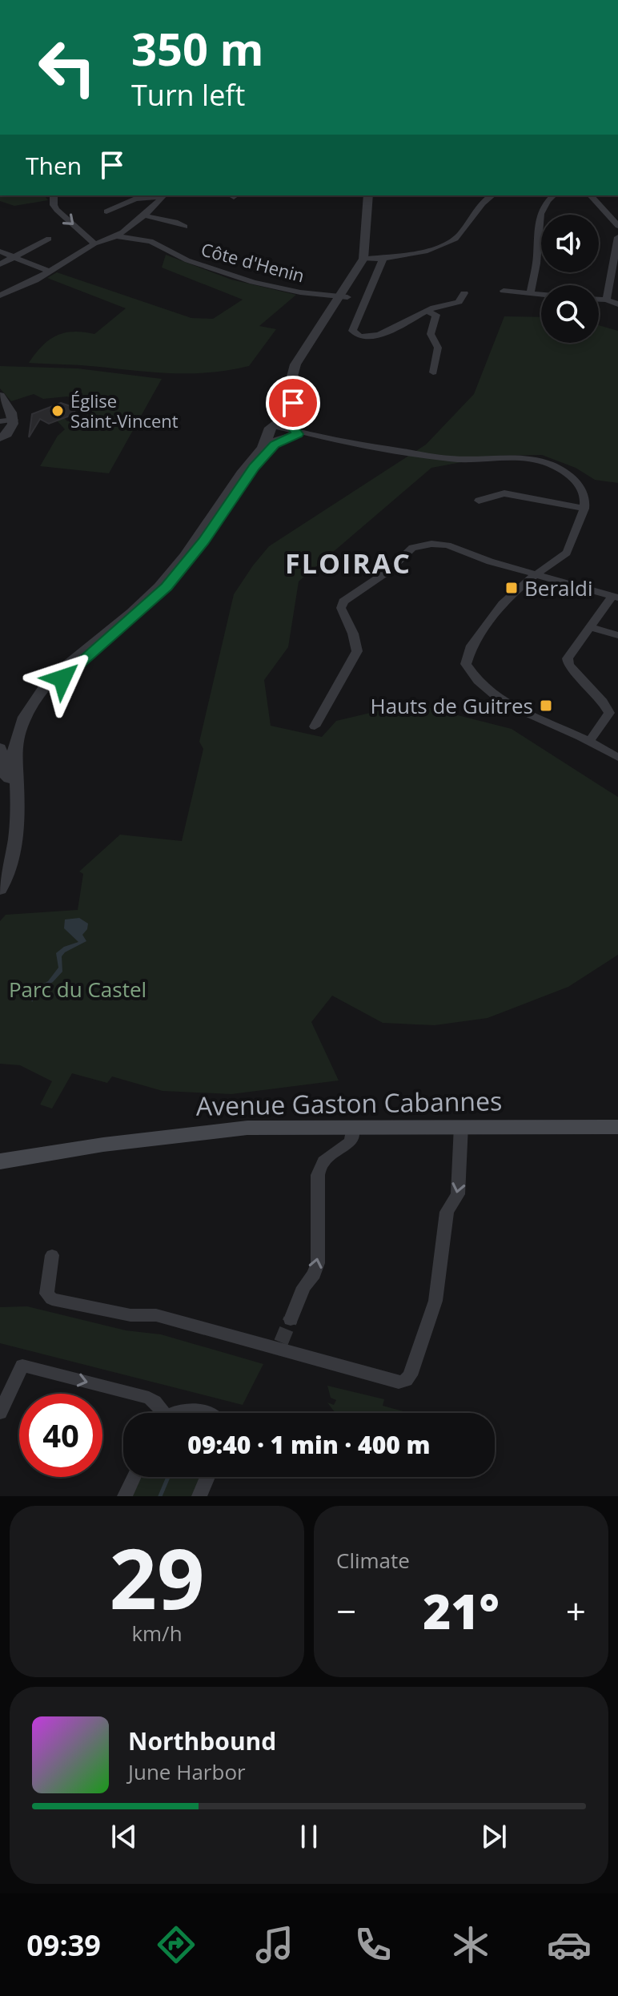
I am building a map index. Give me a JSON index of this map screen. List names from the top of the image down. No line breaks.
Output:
{"streets":{"main road":["Avenue Gaston Cabannes"],"street":["Côte d'Henin"]},"districts":["FLOIRAC"],"parks":["Parc du Castel"],"places":{"other":["Église Saint-Vincent"],"transit":["Beraldi","Hauts de Guitres"]},"page":{"turn":["350 m","Turn left"],"then":"Then","limit":"40","trip":"09:40 · 1 min · 400 m","tile":[["29","km/h"],"Climate"],"heat":["−","21°","+"],"song":["Northbound","June Harbor"],"tabs":"09:39"}}
